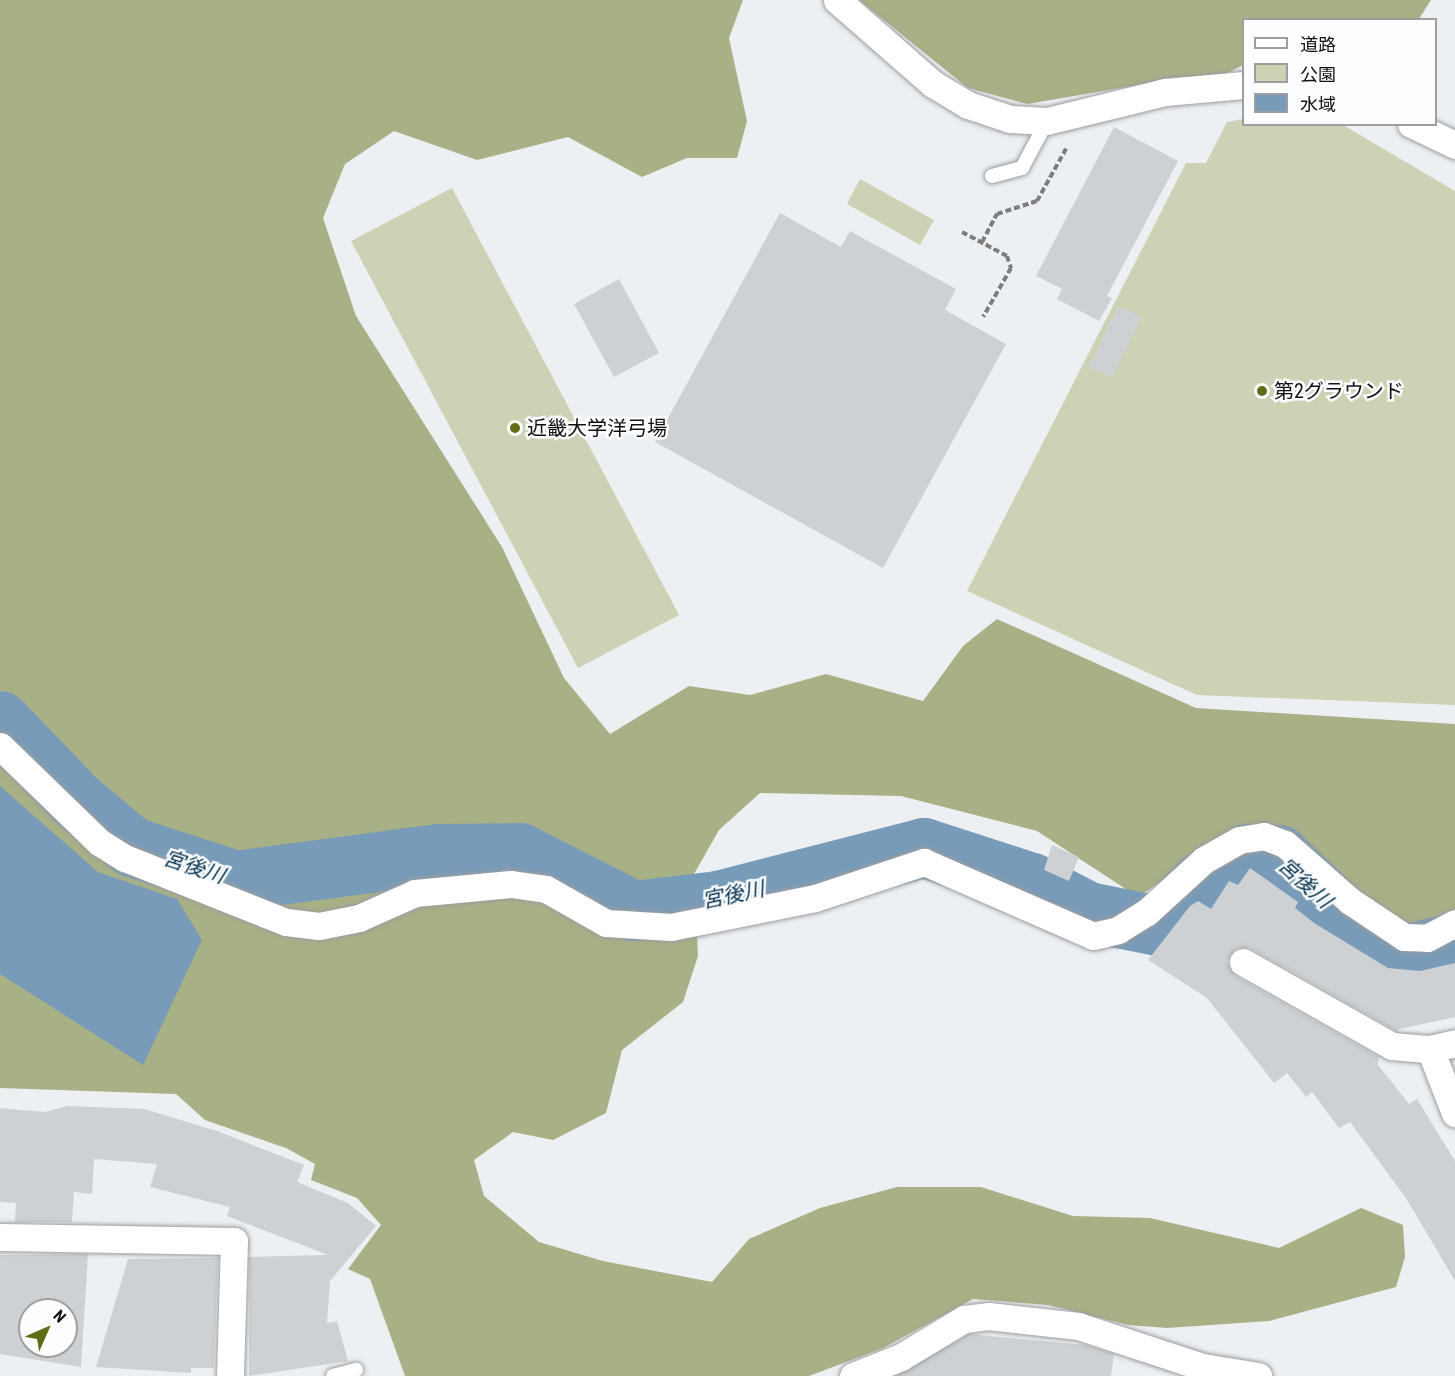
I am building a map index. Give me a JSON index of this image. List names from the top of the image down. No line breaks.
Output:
{"water":["宮後川"],"places":["第2グラウンド","近畿大学洋弓場"],"legend":["道路","公園","水域"],"north":"top right"}
